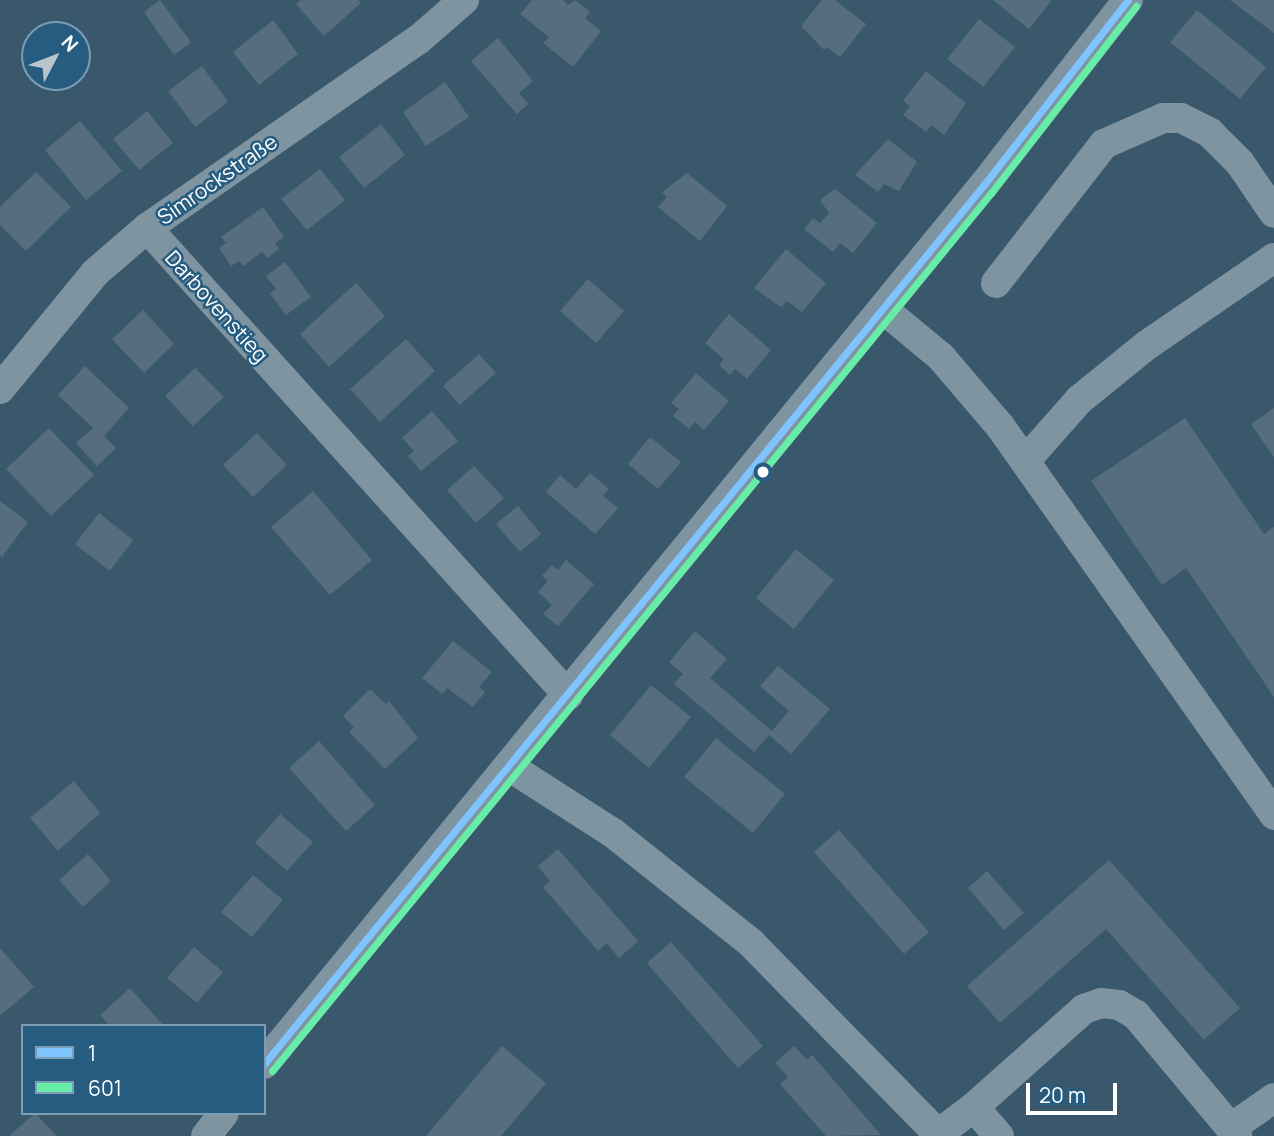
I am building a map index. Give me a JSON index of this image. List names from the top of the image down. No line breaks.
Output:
{"streets":{"street":["Simrockstraße","Darbovenstieg"]},"crossings":[["Simrockstraße","Darbovenstieg"]],"lines":["transit line 1","transit line 601"],"legend":["1","601"],"scale_bar":"20 m","north":"top right"}
